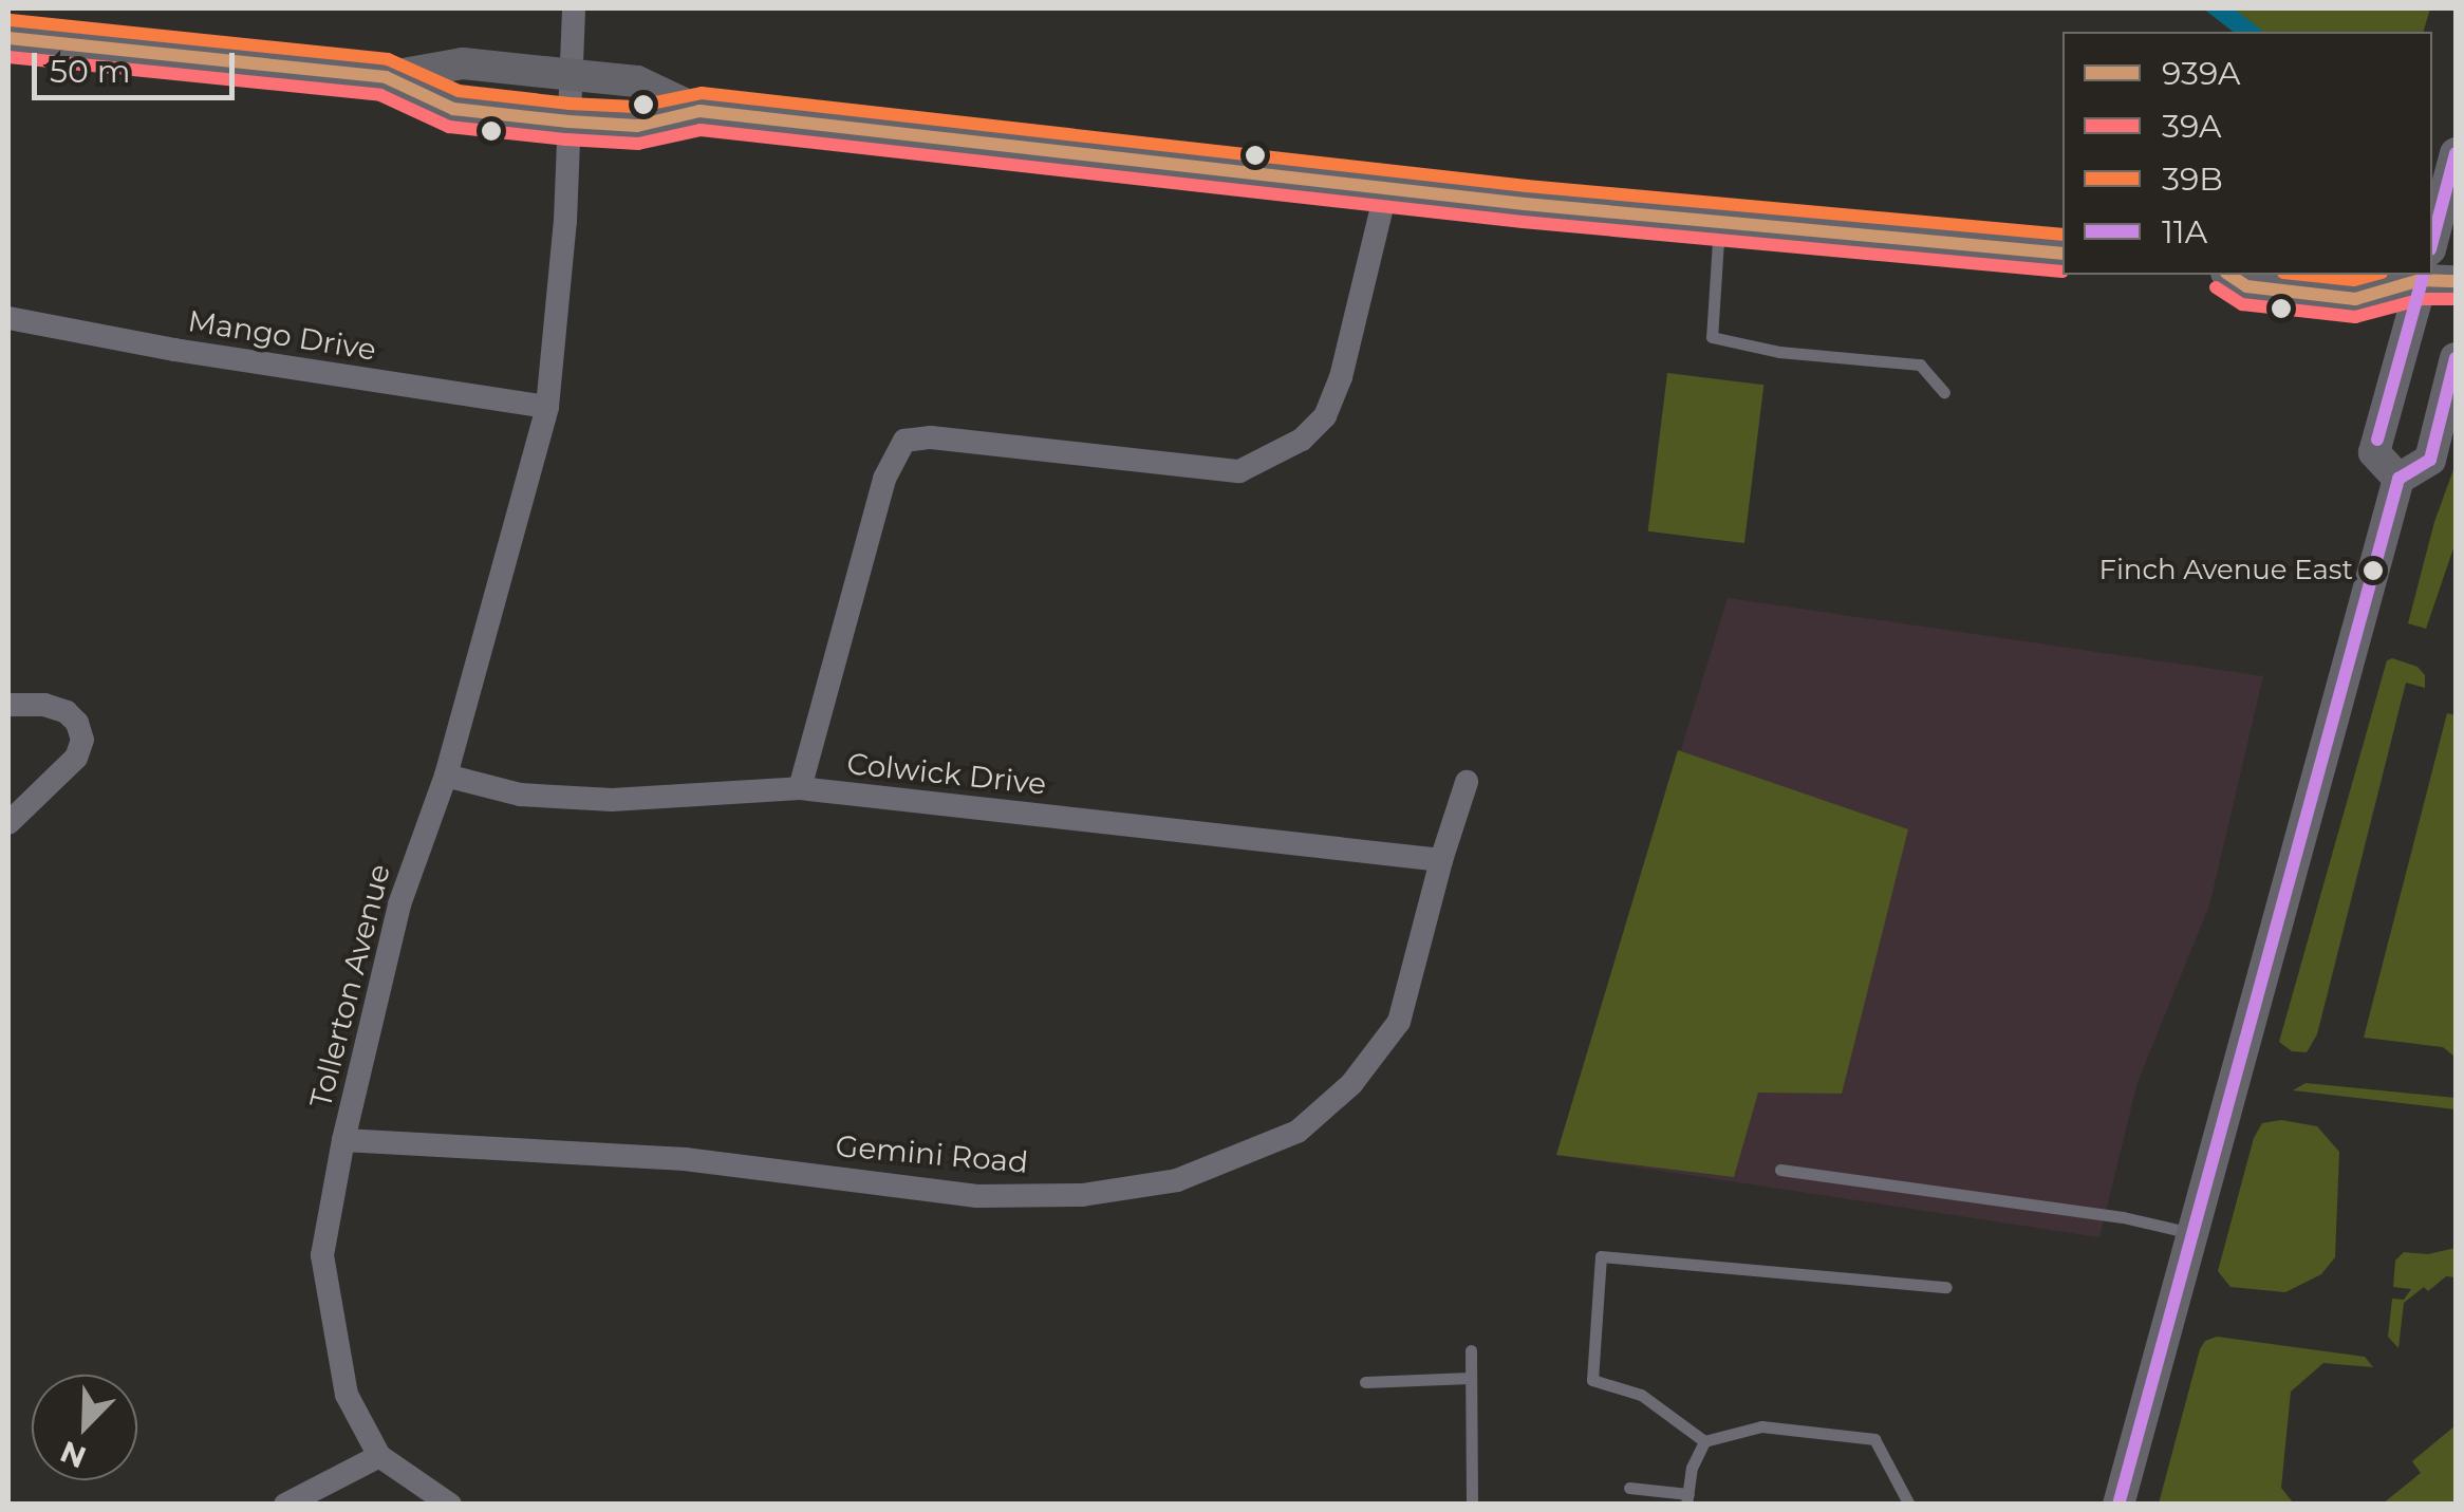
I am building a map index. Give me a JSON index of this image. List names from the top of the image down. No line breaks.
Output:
{"streets":{"street":["Mango Drive","Colwick Drive","Tollerton Avenue","Gemini Road"]},"crossings":[["Mango Drive","Tollerton Avenue"],["Colwick Drive","Tollerton Avenue"],["Colwick Drive","Gemini Road"],["Tollerton Avenue","Gemini Road"]],"places":["Finch Avenue East"],"lines":["transit line 39B","transit line 939A","transit line 39A","transit line 11A"],"legend":["939A","39A","39B","11A"],"scale_bar":"50 m","north":"bottom left"}
